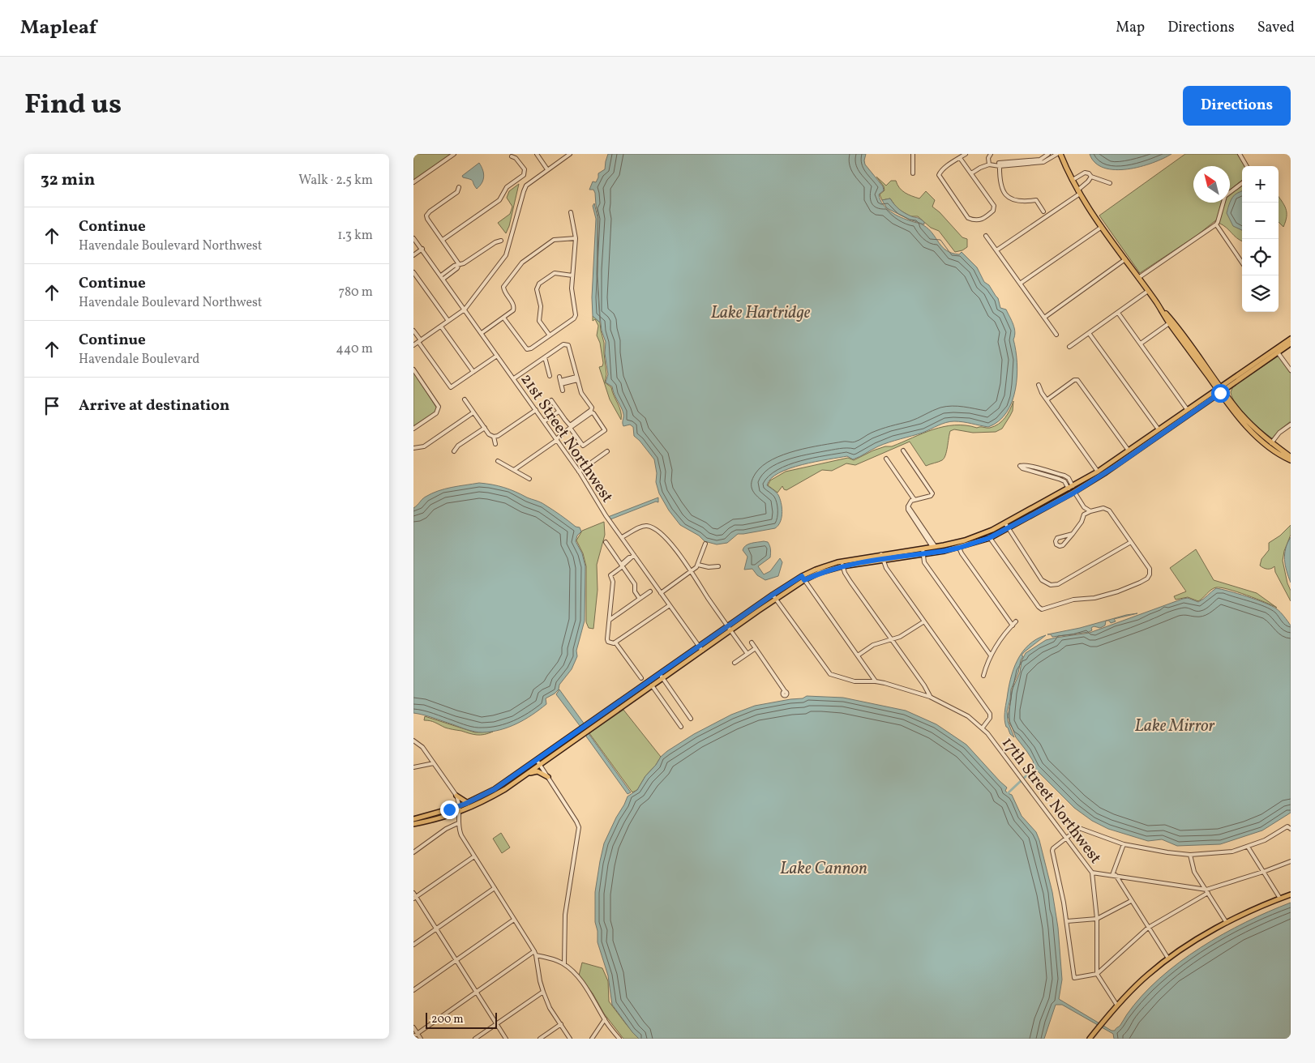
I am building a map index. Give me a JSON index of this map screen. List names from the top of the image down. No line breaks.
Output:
{"streets":{"street":["21st Street Northwest","17th Street Northwest"]},"water":["Lake Hartridge","Lake Mirror","Lake Cannon"],"scale_bar":"200 m","north":"top left","page":{"header":"Mapleaf","nav":["Map","Directions","Saved"],"title":"Find us","buttons":"Directions","heading":["32 min","Walk · 2.5 km"],"map_buttons":["+","−"],"list":[["Continue","Havendale Boulevard Northwest","1.3 km"],["Continue","Havendale Boulevard Northwest","780 m"],["Continue","Havendale Boulevard","440 m"],"Arrive at destination"],"scale":"200 m"}}
